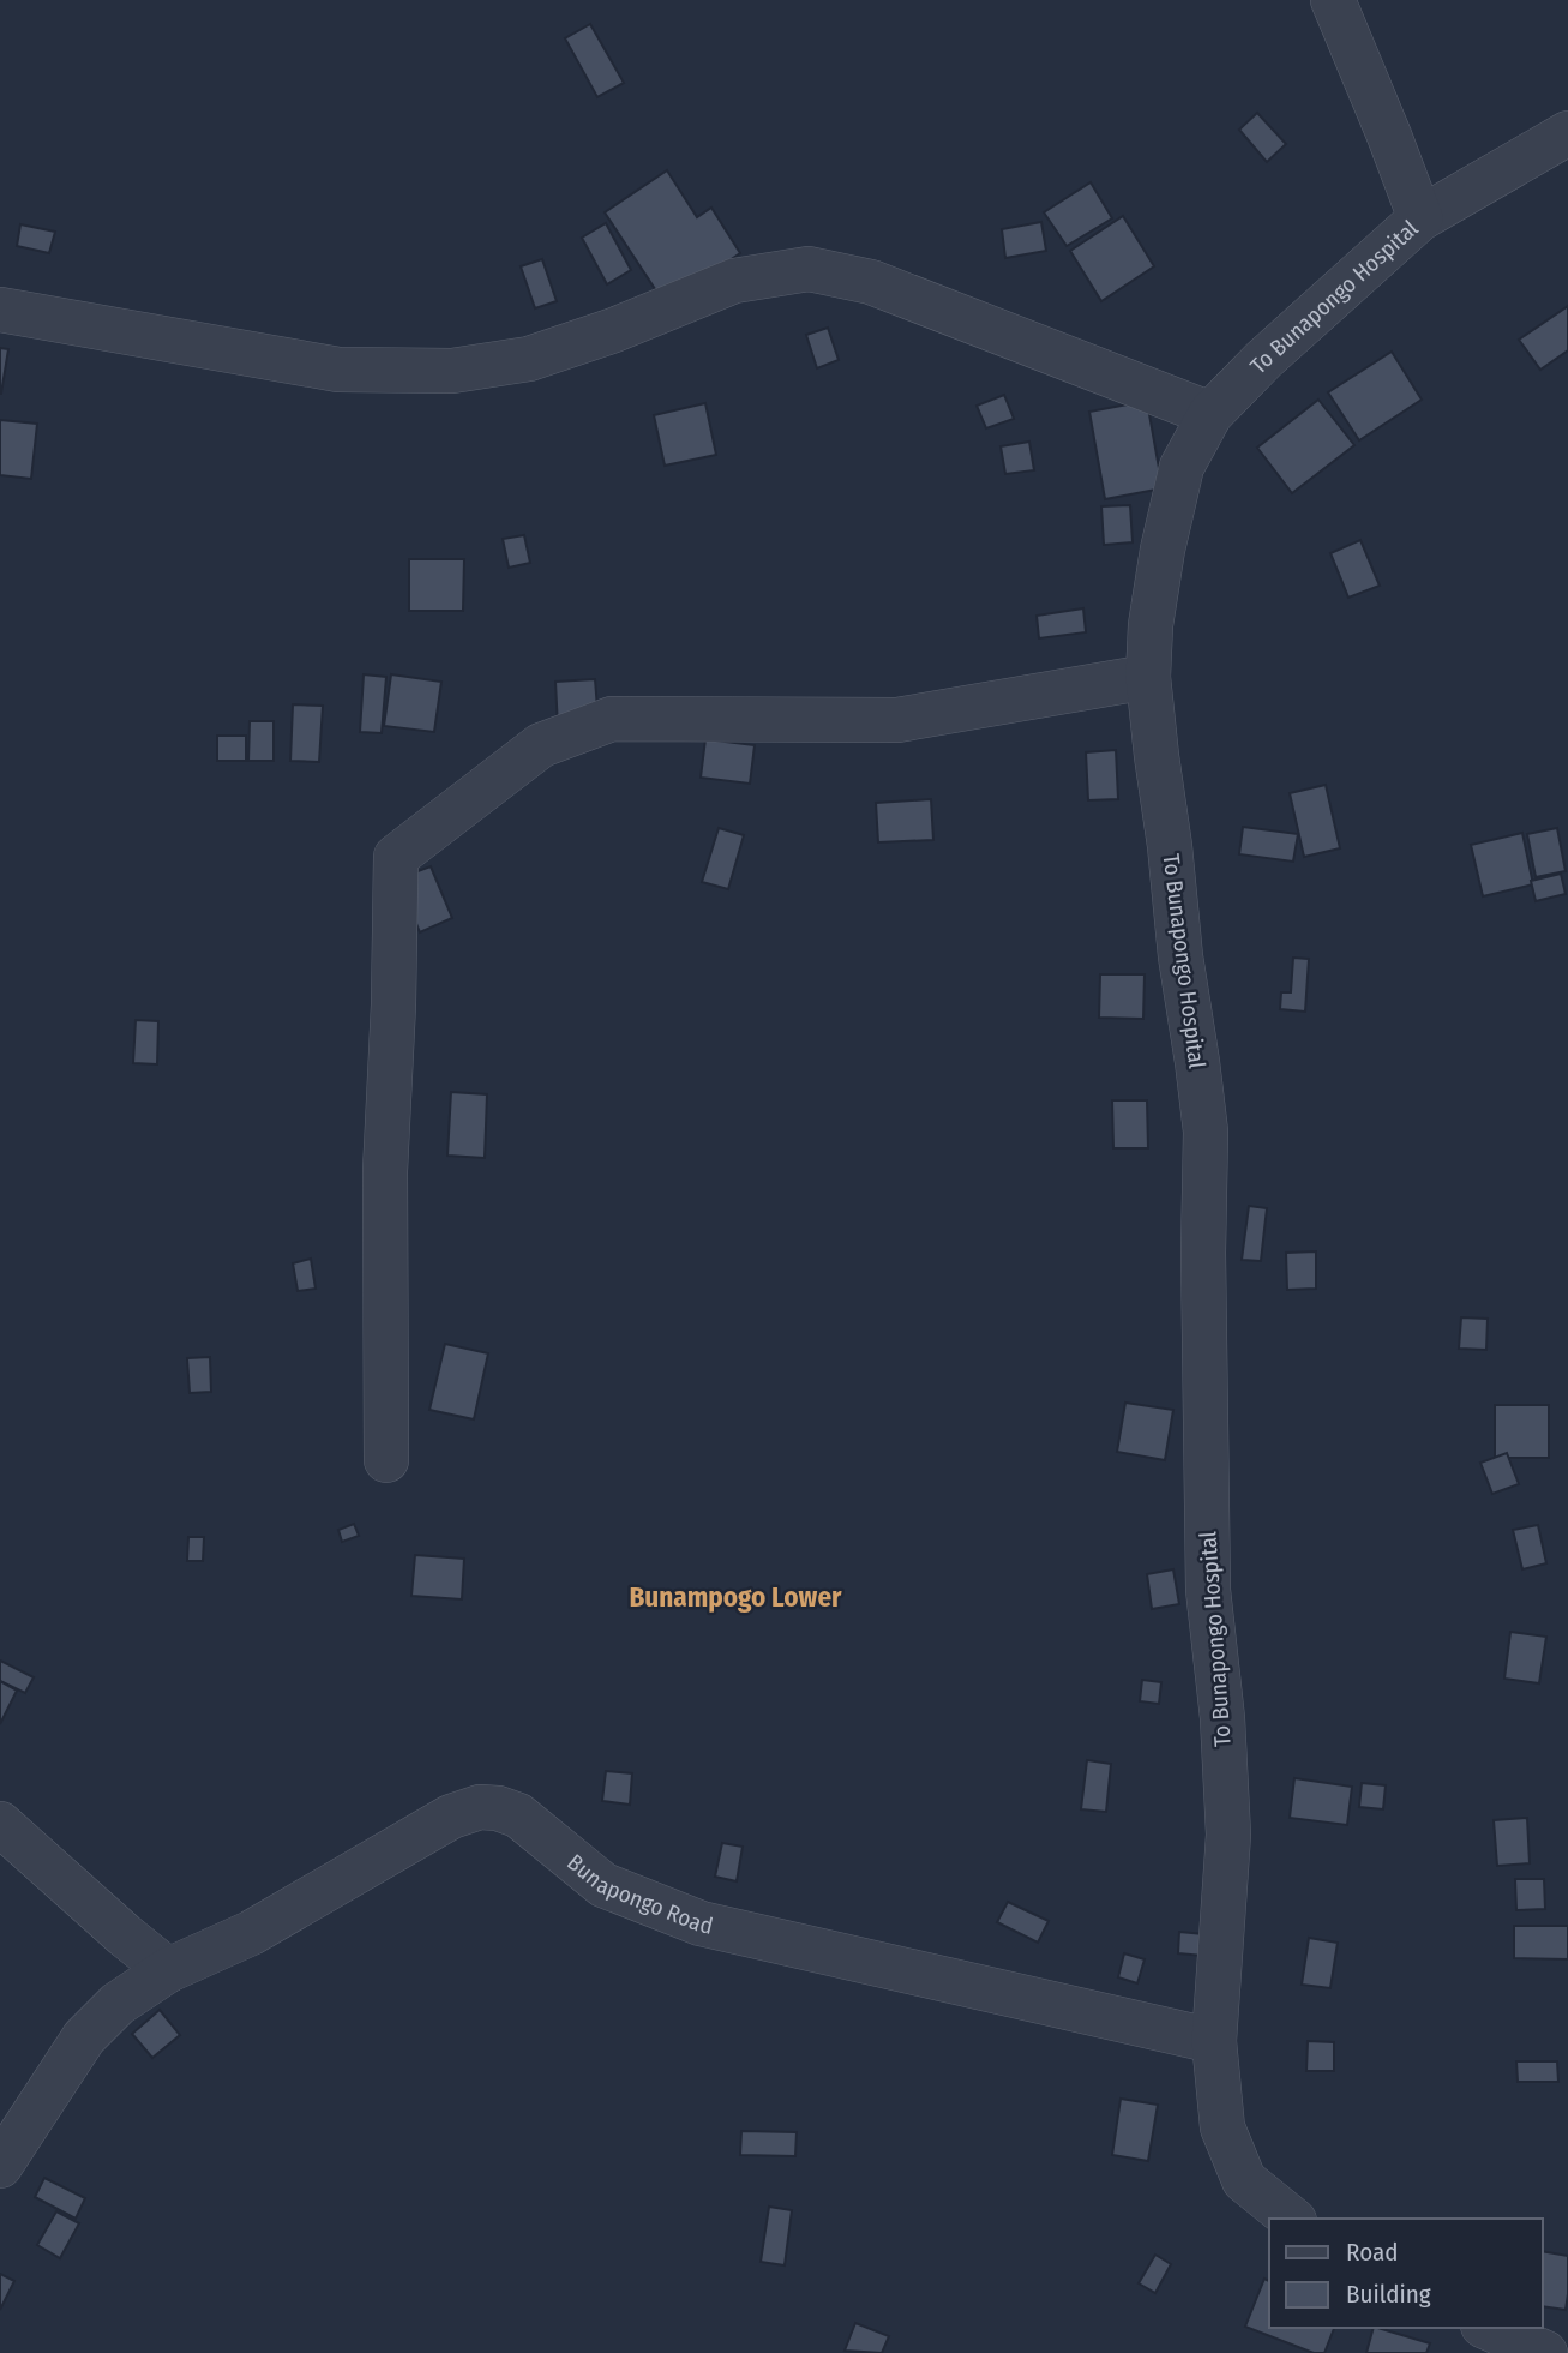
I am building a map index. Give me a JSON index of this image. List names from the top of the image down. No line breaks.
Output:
{"streets":{"street":["To Bunapongo Hospital","Bunapongo Road"]},"crossings":[["To Bunapongo Hospital","Bunapongo Road"]],"districts":["Bunampogo Lower"],"legend":["Road","Building"]}
